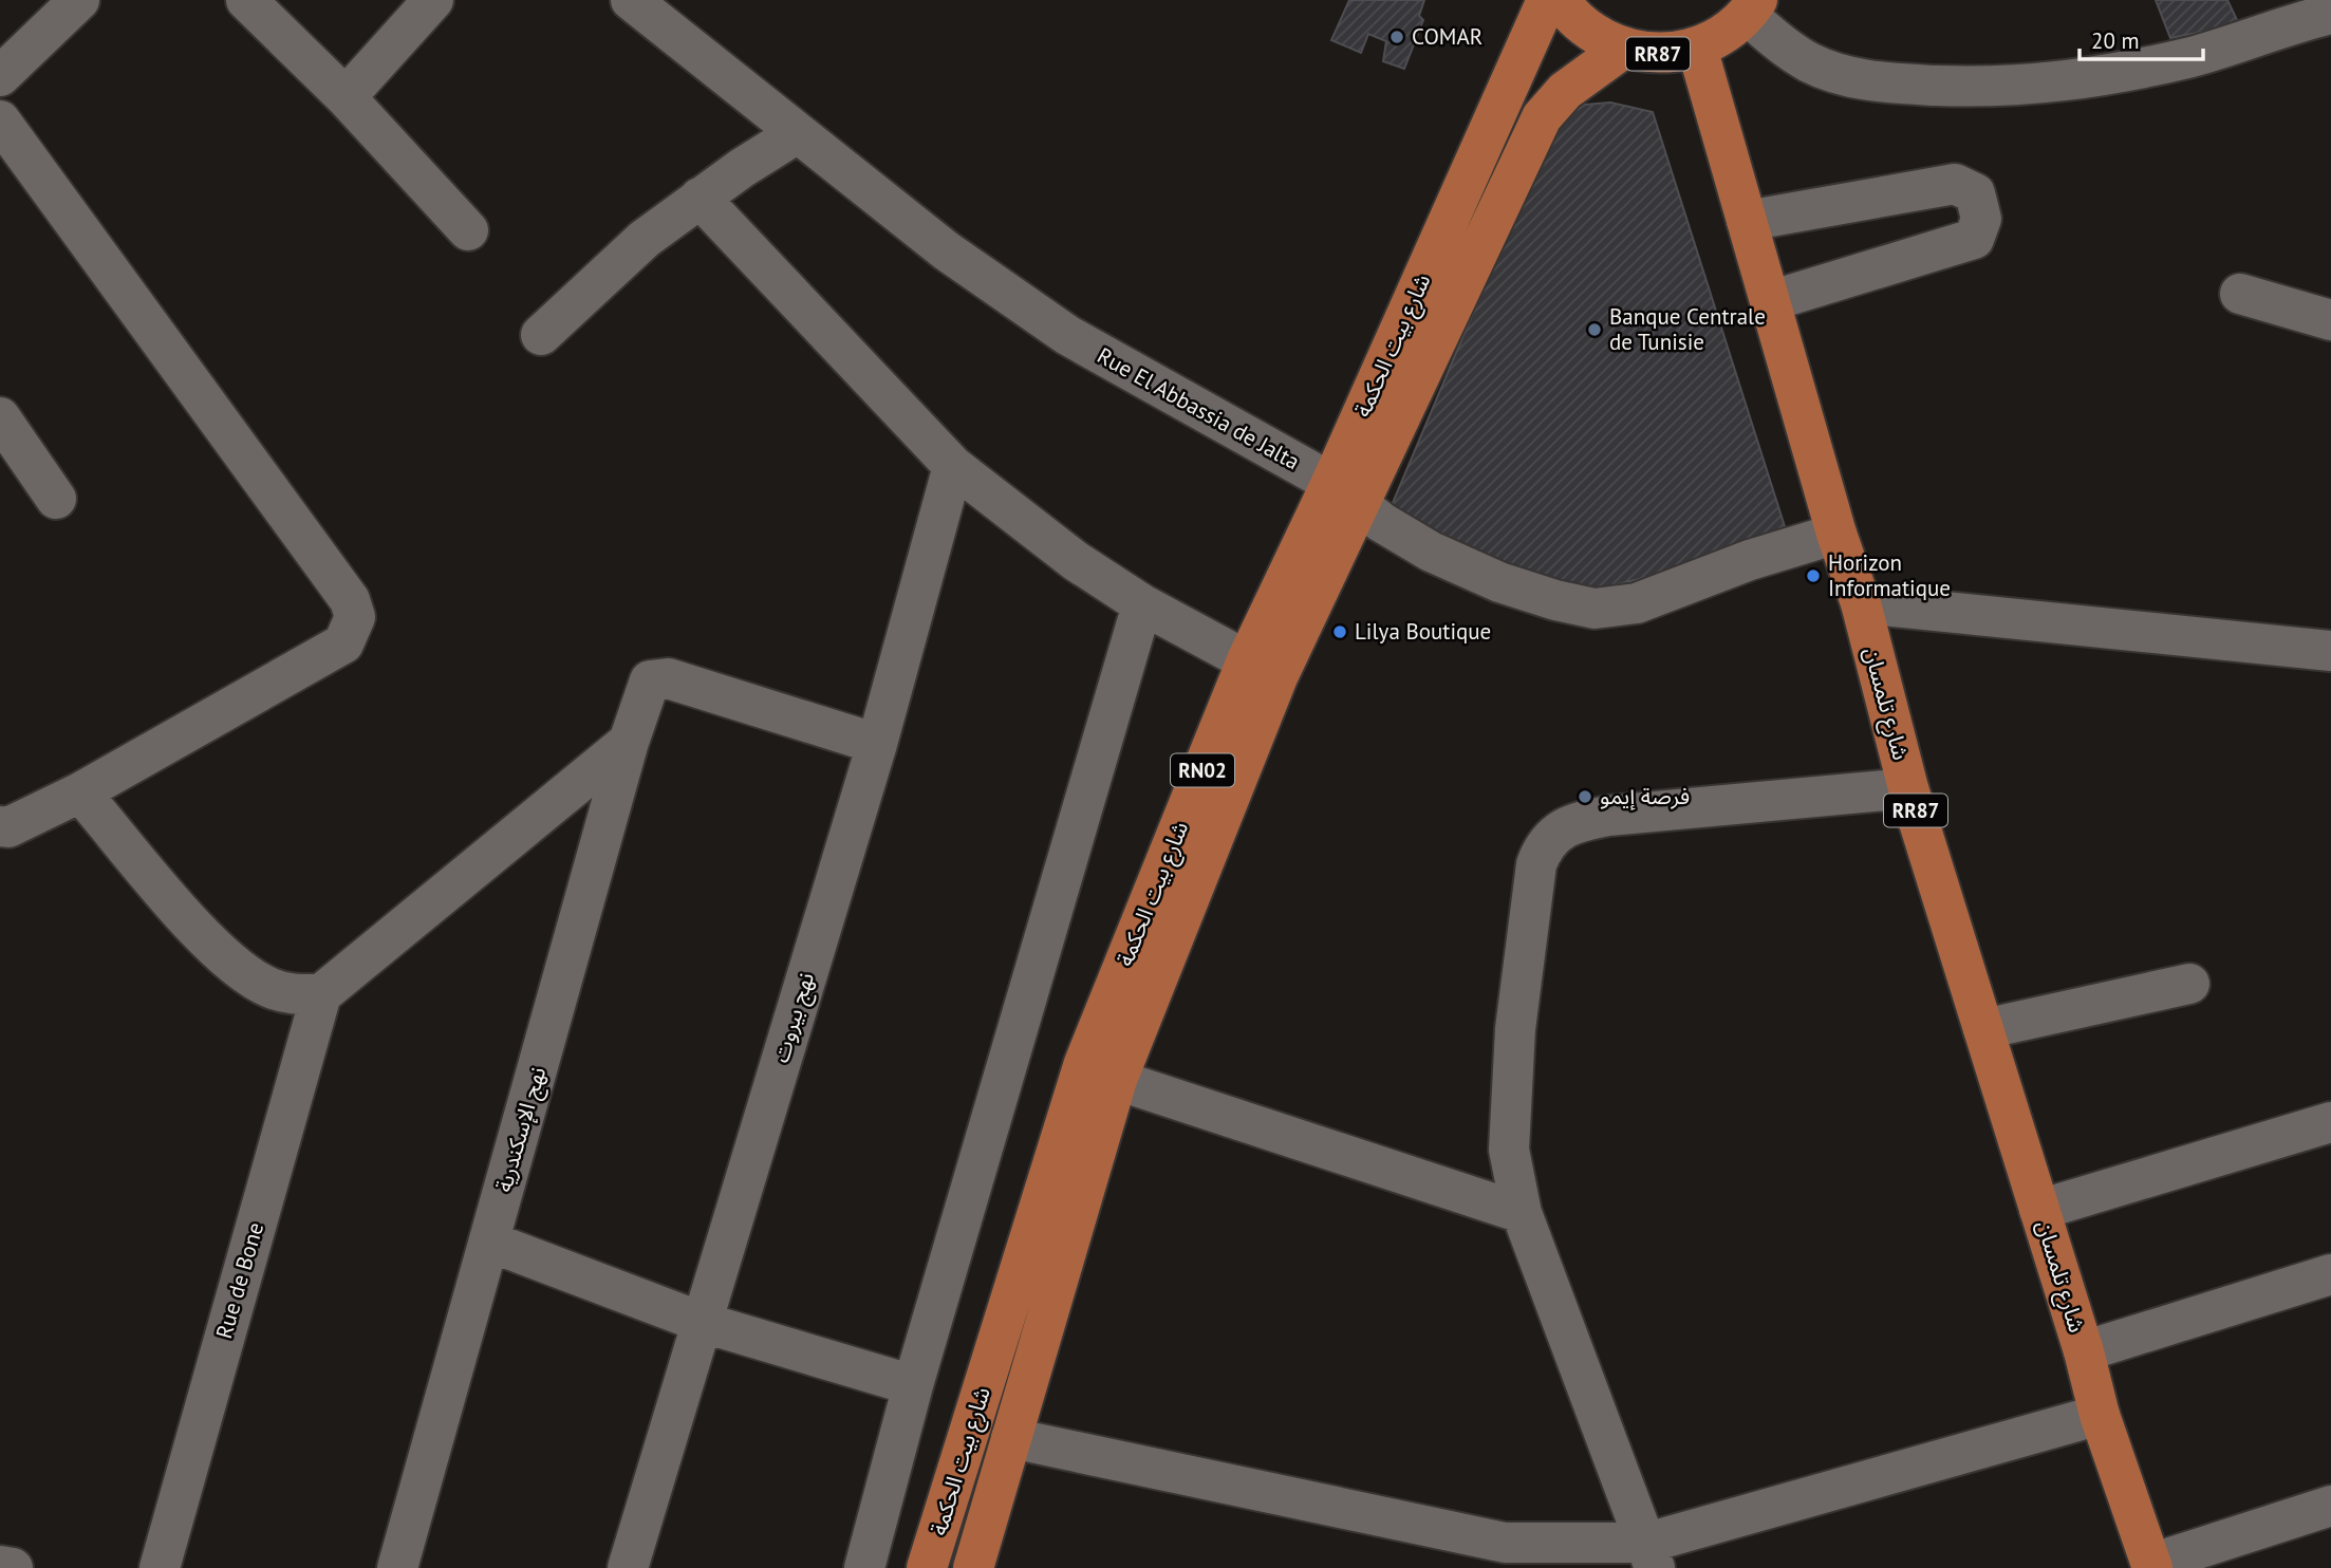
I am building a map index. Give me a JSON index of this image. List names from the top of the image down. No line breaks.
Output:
{"streets":{"main road":["RR87","شارع بيت الحكمة","شارع تلمسان","RN02"],"street":["Rue El Abbassia de Jalta","نهج بيروت","نهج الإسكندرية","Rue de Bone"]},"crossings":[["RR87","شارع بيت الحكمة"],["RR87","شارع تلمسان"],["شارع بيت الحكمة","Rue El Abbassia de Jalta"],["Rue El Abbassia de Jalta","شارع تلمسان"],["نهج بيروت","نهج الإسكندرية"]],"places":["COMAR","Banque Centrale de Tunisie","Horizon Informatique","Lilya Boutique","فرصة إيمو"],"scale_bar":"20 m"}
